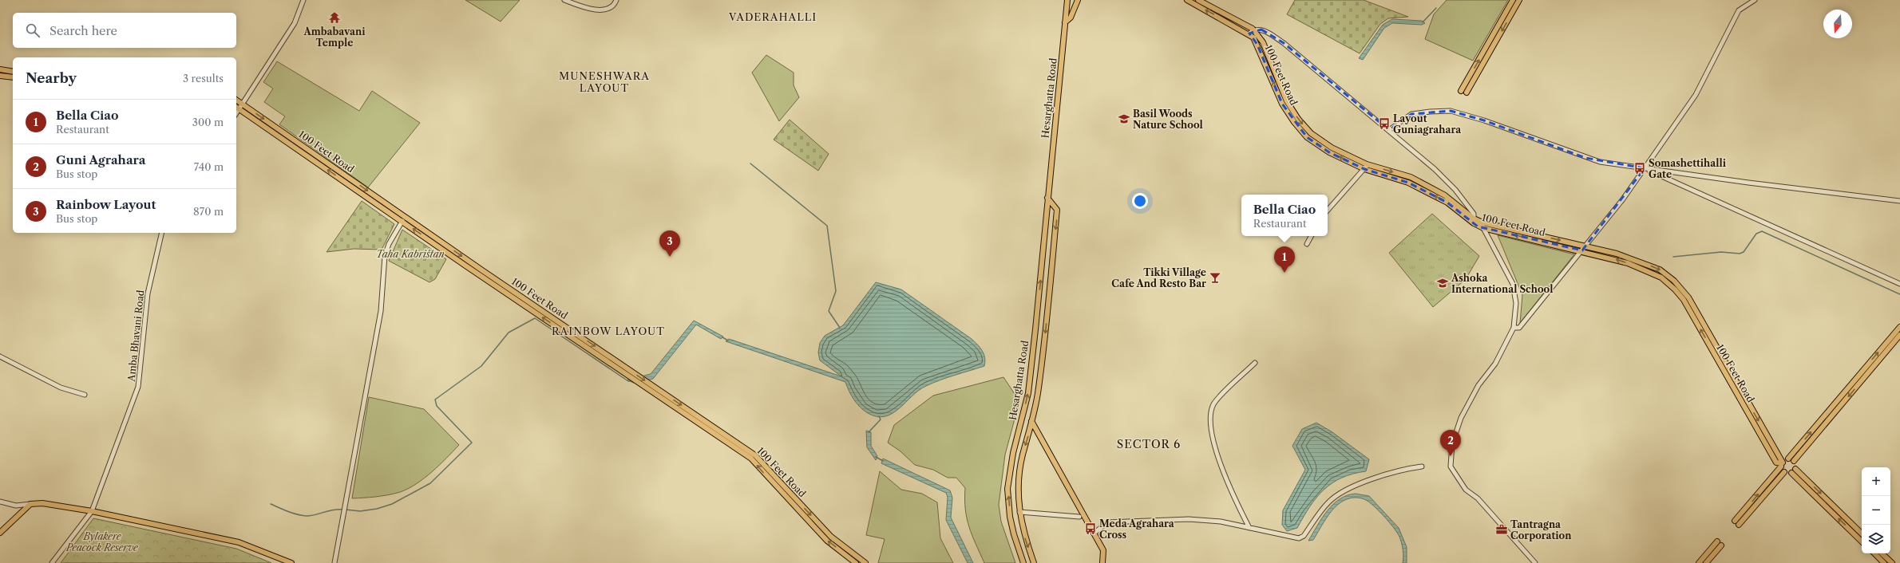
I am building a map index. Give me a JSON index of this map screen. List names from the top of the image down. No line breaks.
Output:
{"streets":{"main road":["100 Feet Road","Hesarghatta Road"],"street":["Amba Bhavani Road"]},"districts":["VADERAHALLI","MUNESHWARA LAYOUT","RAINBOW LAYOUT","SECTOR 6"],"parks":["Taha Kabristan","Bylakere Peacock Reserve"],"places":{"temple":["Ambabavani Temple"],"school or university":["Basil Woods Nature School","Ashoka International School"],"bus stop":["Layout Guniagrahara","Somashettihalli Gate","Meda Agrahara Cross"],"bar":["Tikki Village Cafe And Resto Bar"],"office":["Tantragna Corporation"]},"north":"bottom","page":{"search":"Search here","heading":["Nearby","3 results"],"list":[{"mark":"1","name":"Bella Ciao","note":"Restaurant","value":"300 m"},{"mark":"2","name":"Guni Agrahara","note":"Bus stop","value":"740 m"},{"mark":"3","name":"Rainbow Layout","note":"Bus stop","value":"870 m"}],"popup":["Bella Ciao","Restaurant"],"pins":["3","1","2"],"map_buttons":["+","−"]}}
